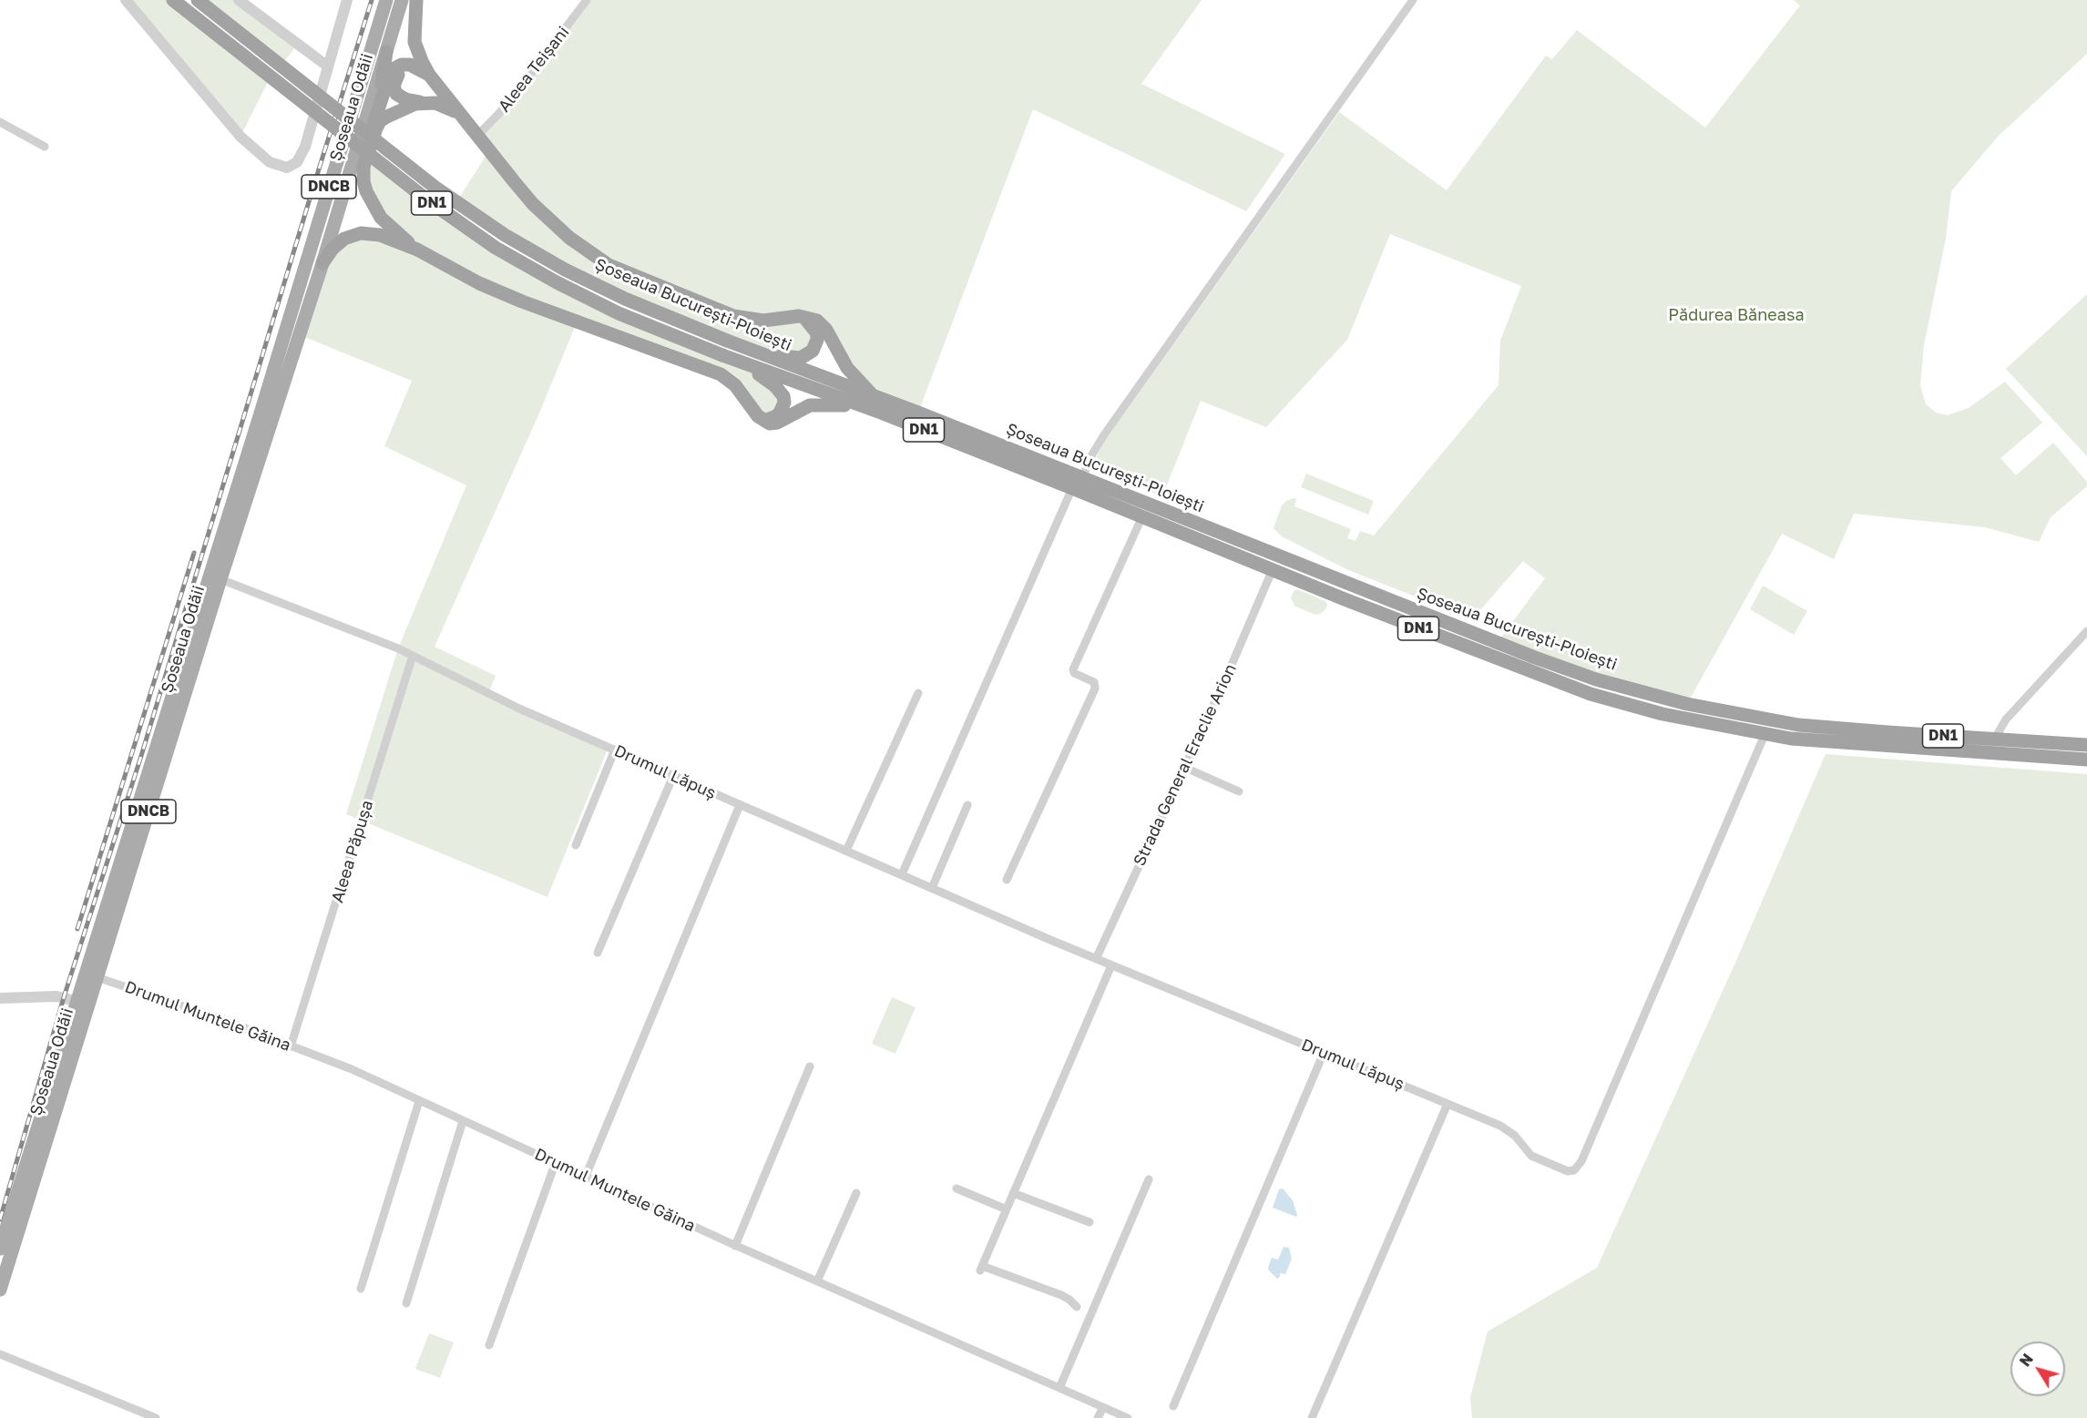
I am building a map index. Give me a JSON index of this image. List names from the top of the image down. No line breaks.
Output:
{"streets":{"highway":["DN1","Șoseaua București-Ploiești"],"main road":["Șoseaua Odăii","DNCB"],"street":["Aleea Teișani","Strada General Eraclie Arion","Drumul Lăpuș","Aleea Păpușa","Drumul Muntele Găina"]},"crossings":[["Șoseaua Odăii","Drumul Lăpuș"],["Șoseaua Odăii","Drumul Muntele Găina"],["Șoseaua București-Ploiești","Strada General Eraclie Arion"],["Șoseaua București-Ploiești","Drumul Lăpuș"],["Strada General Eraclie Arion","Drumul Lăpuș"],["Drumul Lăpuș","Aleea Păpușa"],["Aleea Păpușa","Drumul Muntele Găina"]],"parks":["Pădurea Băneasa"],"north":"top left"}
